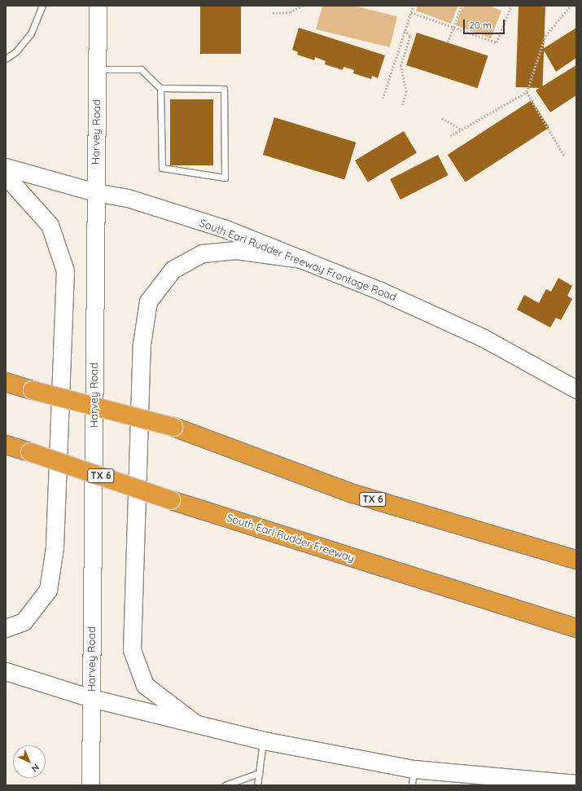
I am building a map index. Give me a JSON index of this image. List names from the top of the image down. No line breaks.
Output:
{"streets":{"highway":["TX 6","South Earl Rudder Freeway"],"main road":["Harvey Road","South Earl Rudder Freeway Frontage Road"]},"crossings":[["Harvey Road","South Earl Rudder Freeway Frontage Road"]],"scale_bar":"20 m","north":"bottom right"}
